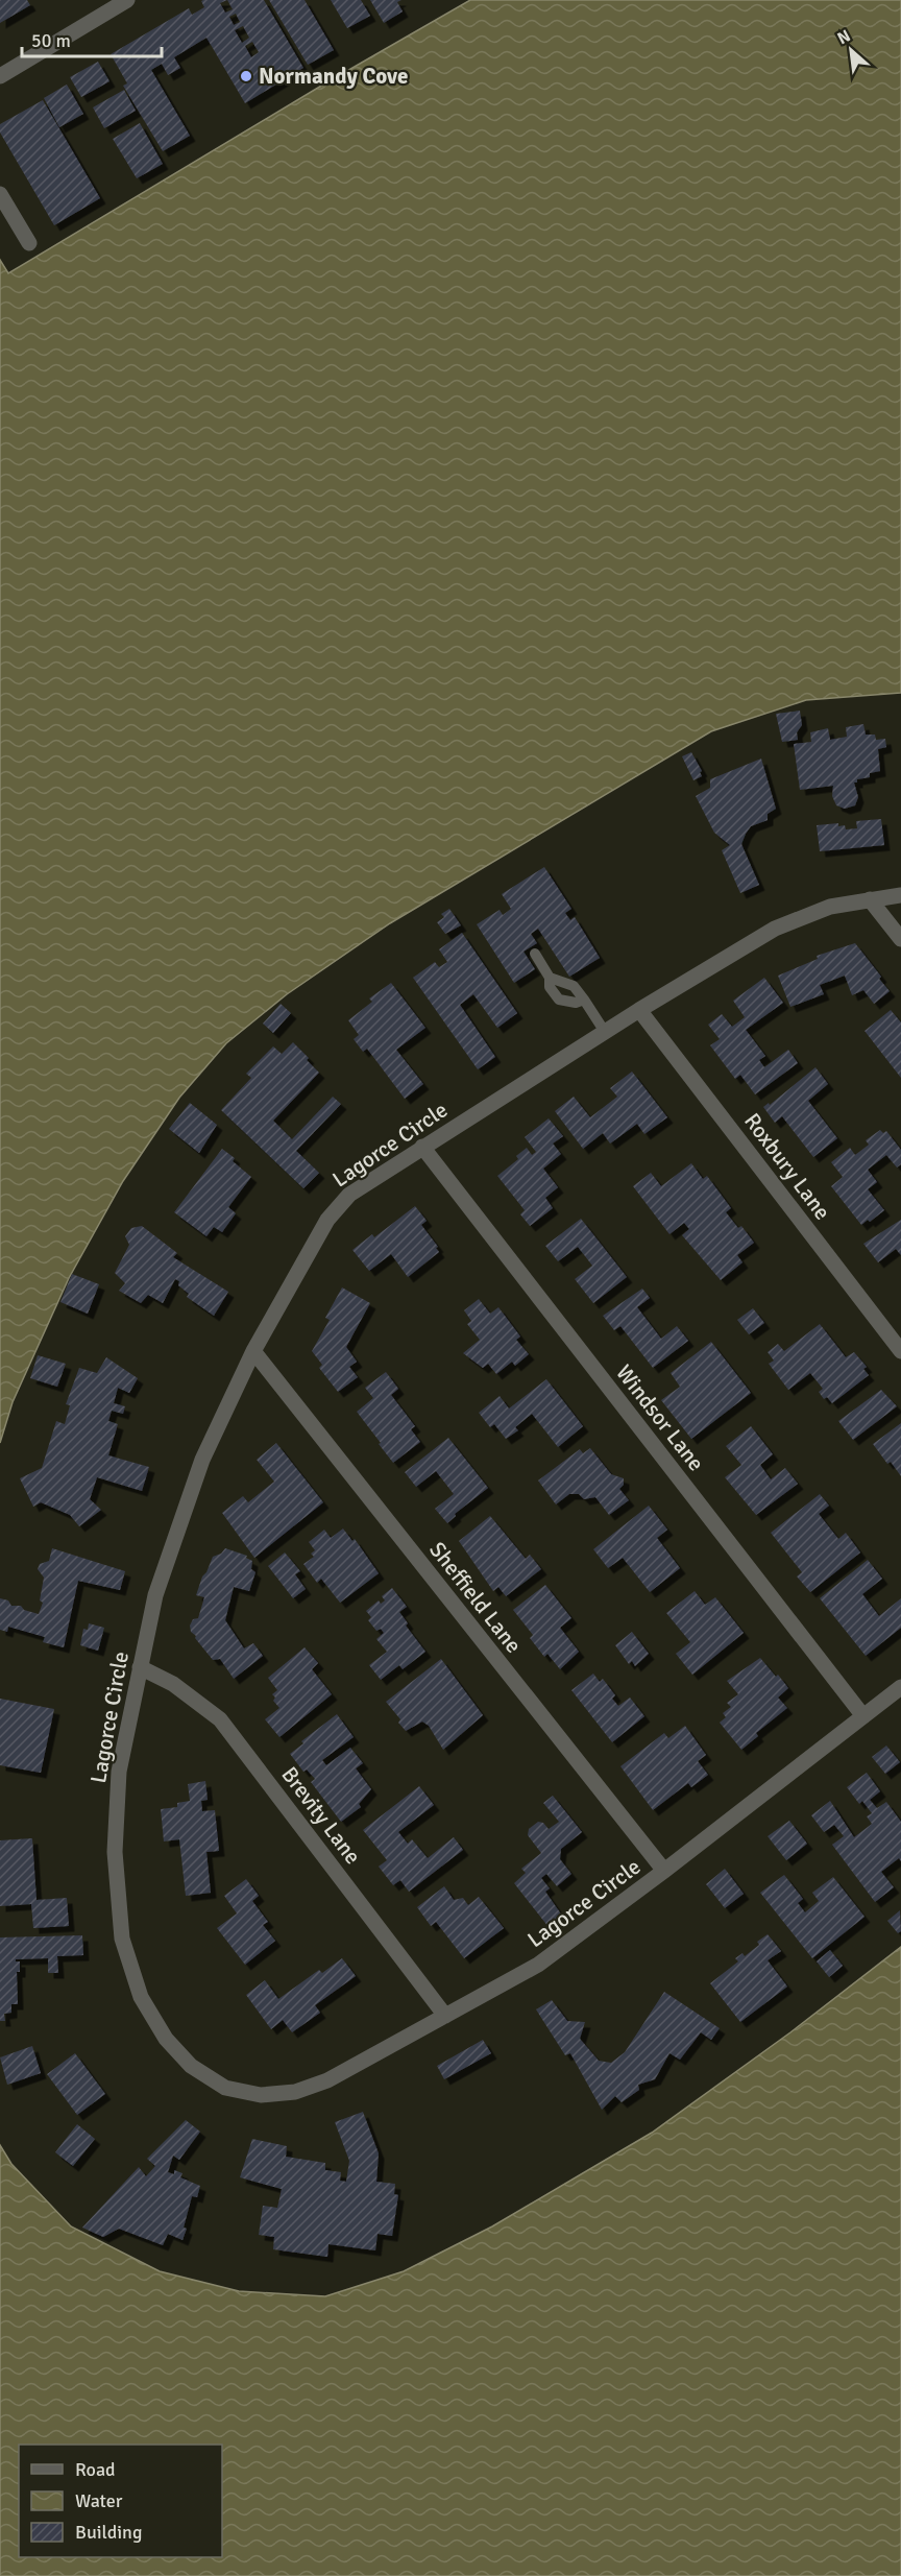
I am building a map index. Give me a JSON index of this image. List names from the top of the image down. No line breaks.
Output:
{"streets":{"street":["Lagorce Circle","Roxbury Lane","Windsor Lane","Sheffield Lane","Brevity Lane"]},"crossings":[["Lagorce Circle","Roxbury Lane"],["Lagorce Circle","Windsor Lane"],["Lagorce Circle","Sheffield Lane"],["Lagorce Circle","Brevity Lane"]],"places":["Normandy Cove"],"legend":["Road","Water","Building"],"scale_bar":"50 m","north":"top left"}
